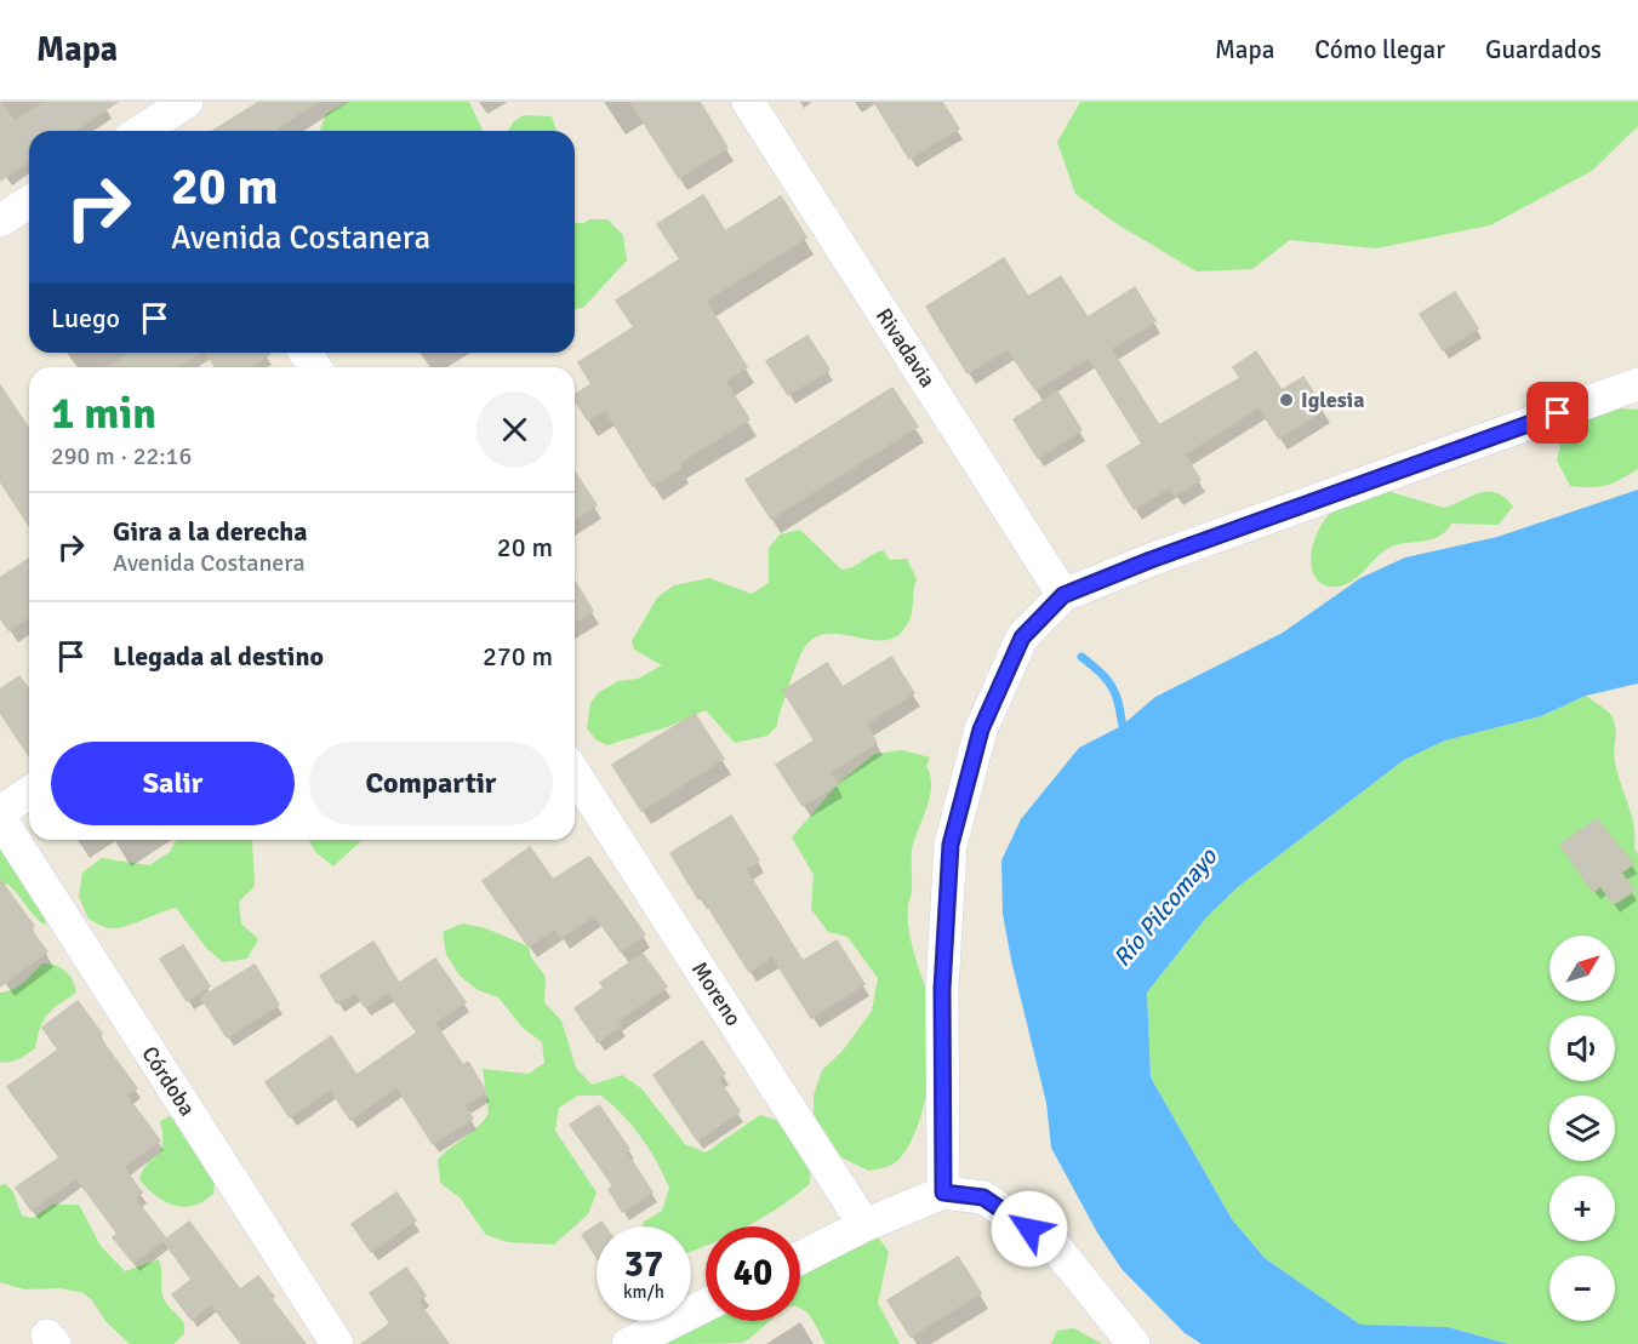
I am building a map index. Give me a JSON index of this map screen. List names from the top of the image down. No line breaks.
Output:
{"streets":{"street":["Rivadavia","Moreno","Córdoba"]},"water":["Río Pilcomayo"],"places":["Iglesia"],"north":"top right","page":{"header":"Mapa","nav":["Mapa","Cómo llegar","Guardados"],"turn":["20 m","Avenida Costanera"],"then":"Luego","heading":["1 min","290 m · 22:16"],"list":[{"name":"Gira a la derecha","note":"Avenida Costanera","value":"20 m"},{"name":"Llegada al destino","value":"270 m"}],"buttons":["Salir","Compartir"],"map_buttons":["+","−"],"speed":"37 km/h","limit":"40"}}
